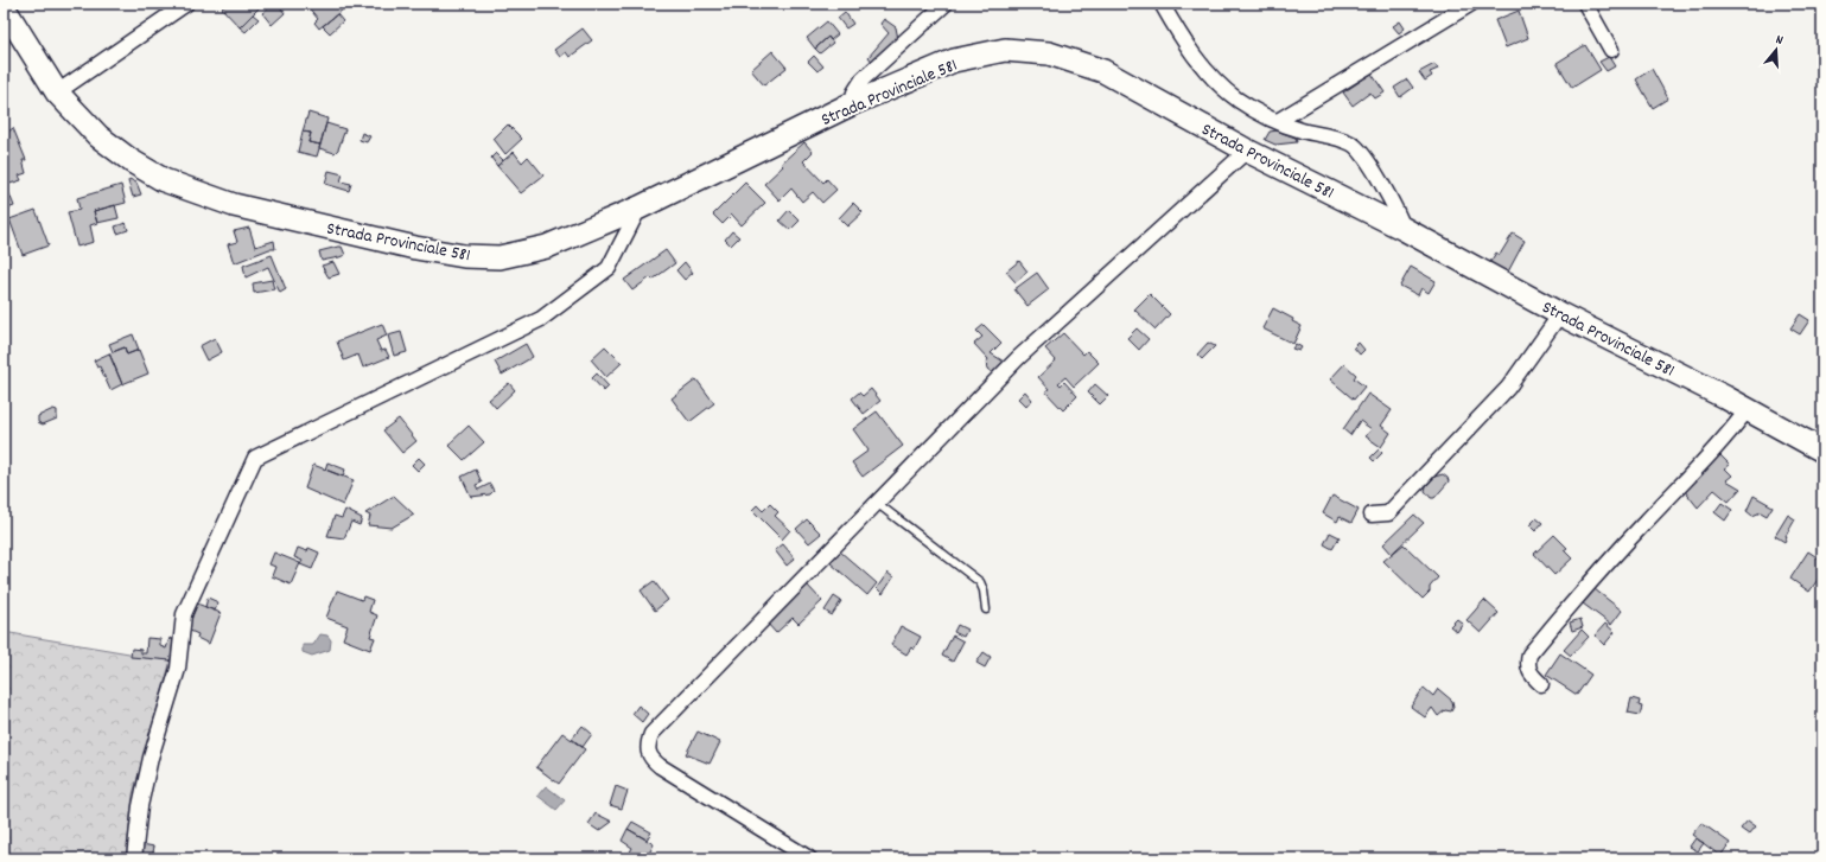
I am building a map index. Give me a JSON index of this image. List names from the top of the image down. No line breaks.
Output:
{"streets":{"main road":["Strada Provinciale 581"]},"north":"top"}
